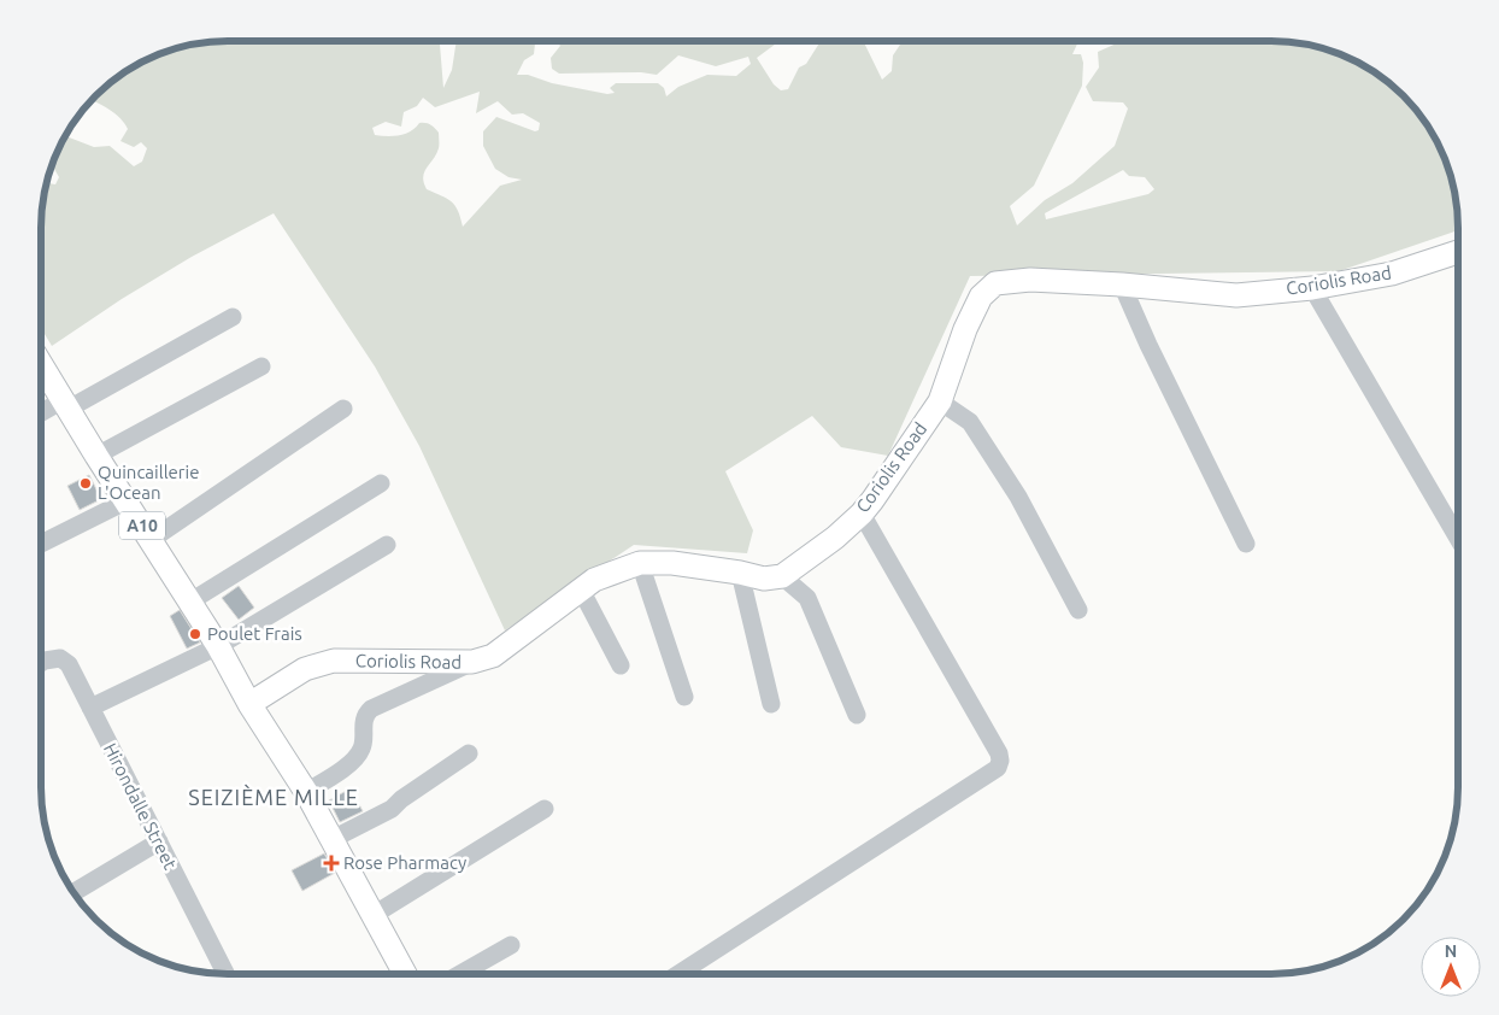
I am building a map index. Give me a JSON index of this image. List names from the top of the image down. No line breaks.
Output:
{"streets":{"main road":["Coriolis Road","A10"],"street":["Hirondalle Street"]},"crossings":[["Coriolis Road","A10"]],"districts":["SEIZIÈME MILLE"],"places":{"other":["Quincaillerie L'Ocean","Poulet Frais"],"health":["Rose Pharmacy"]},"north":"top"}
